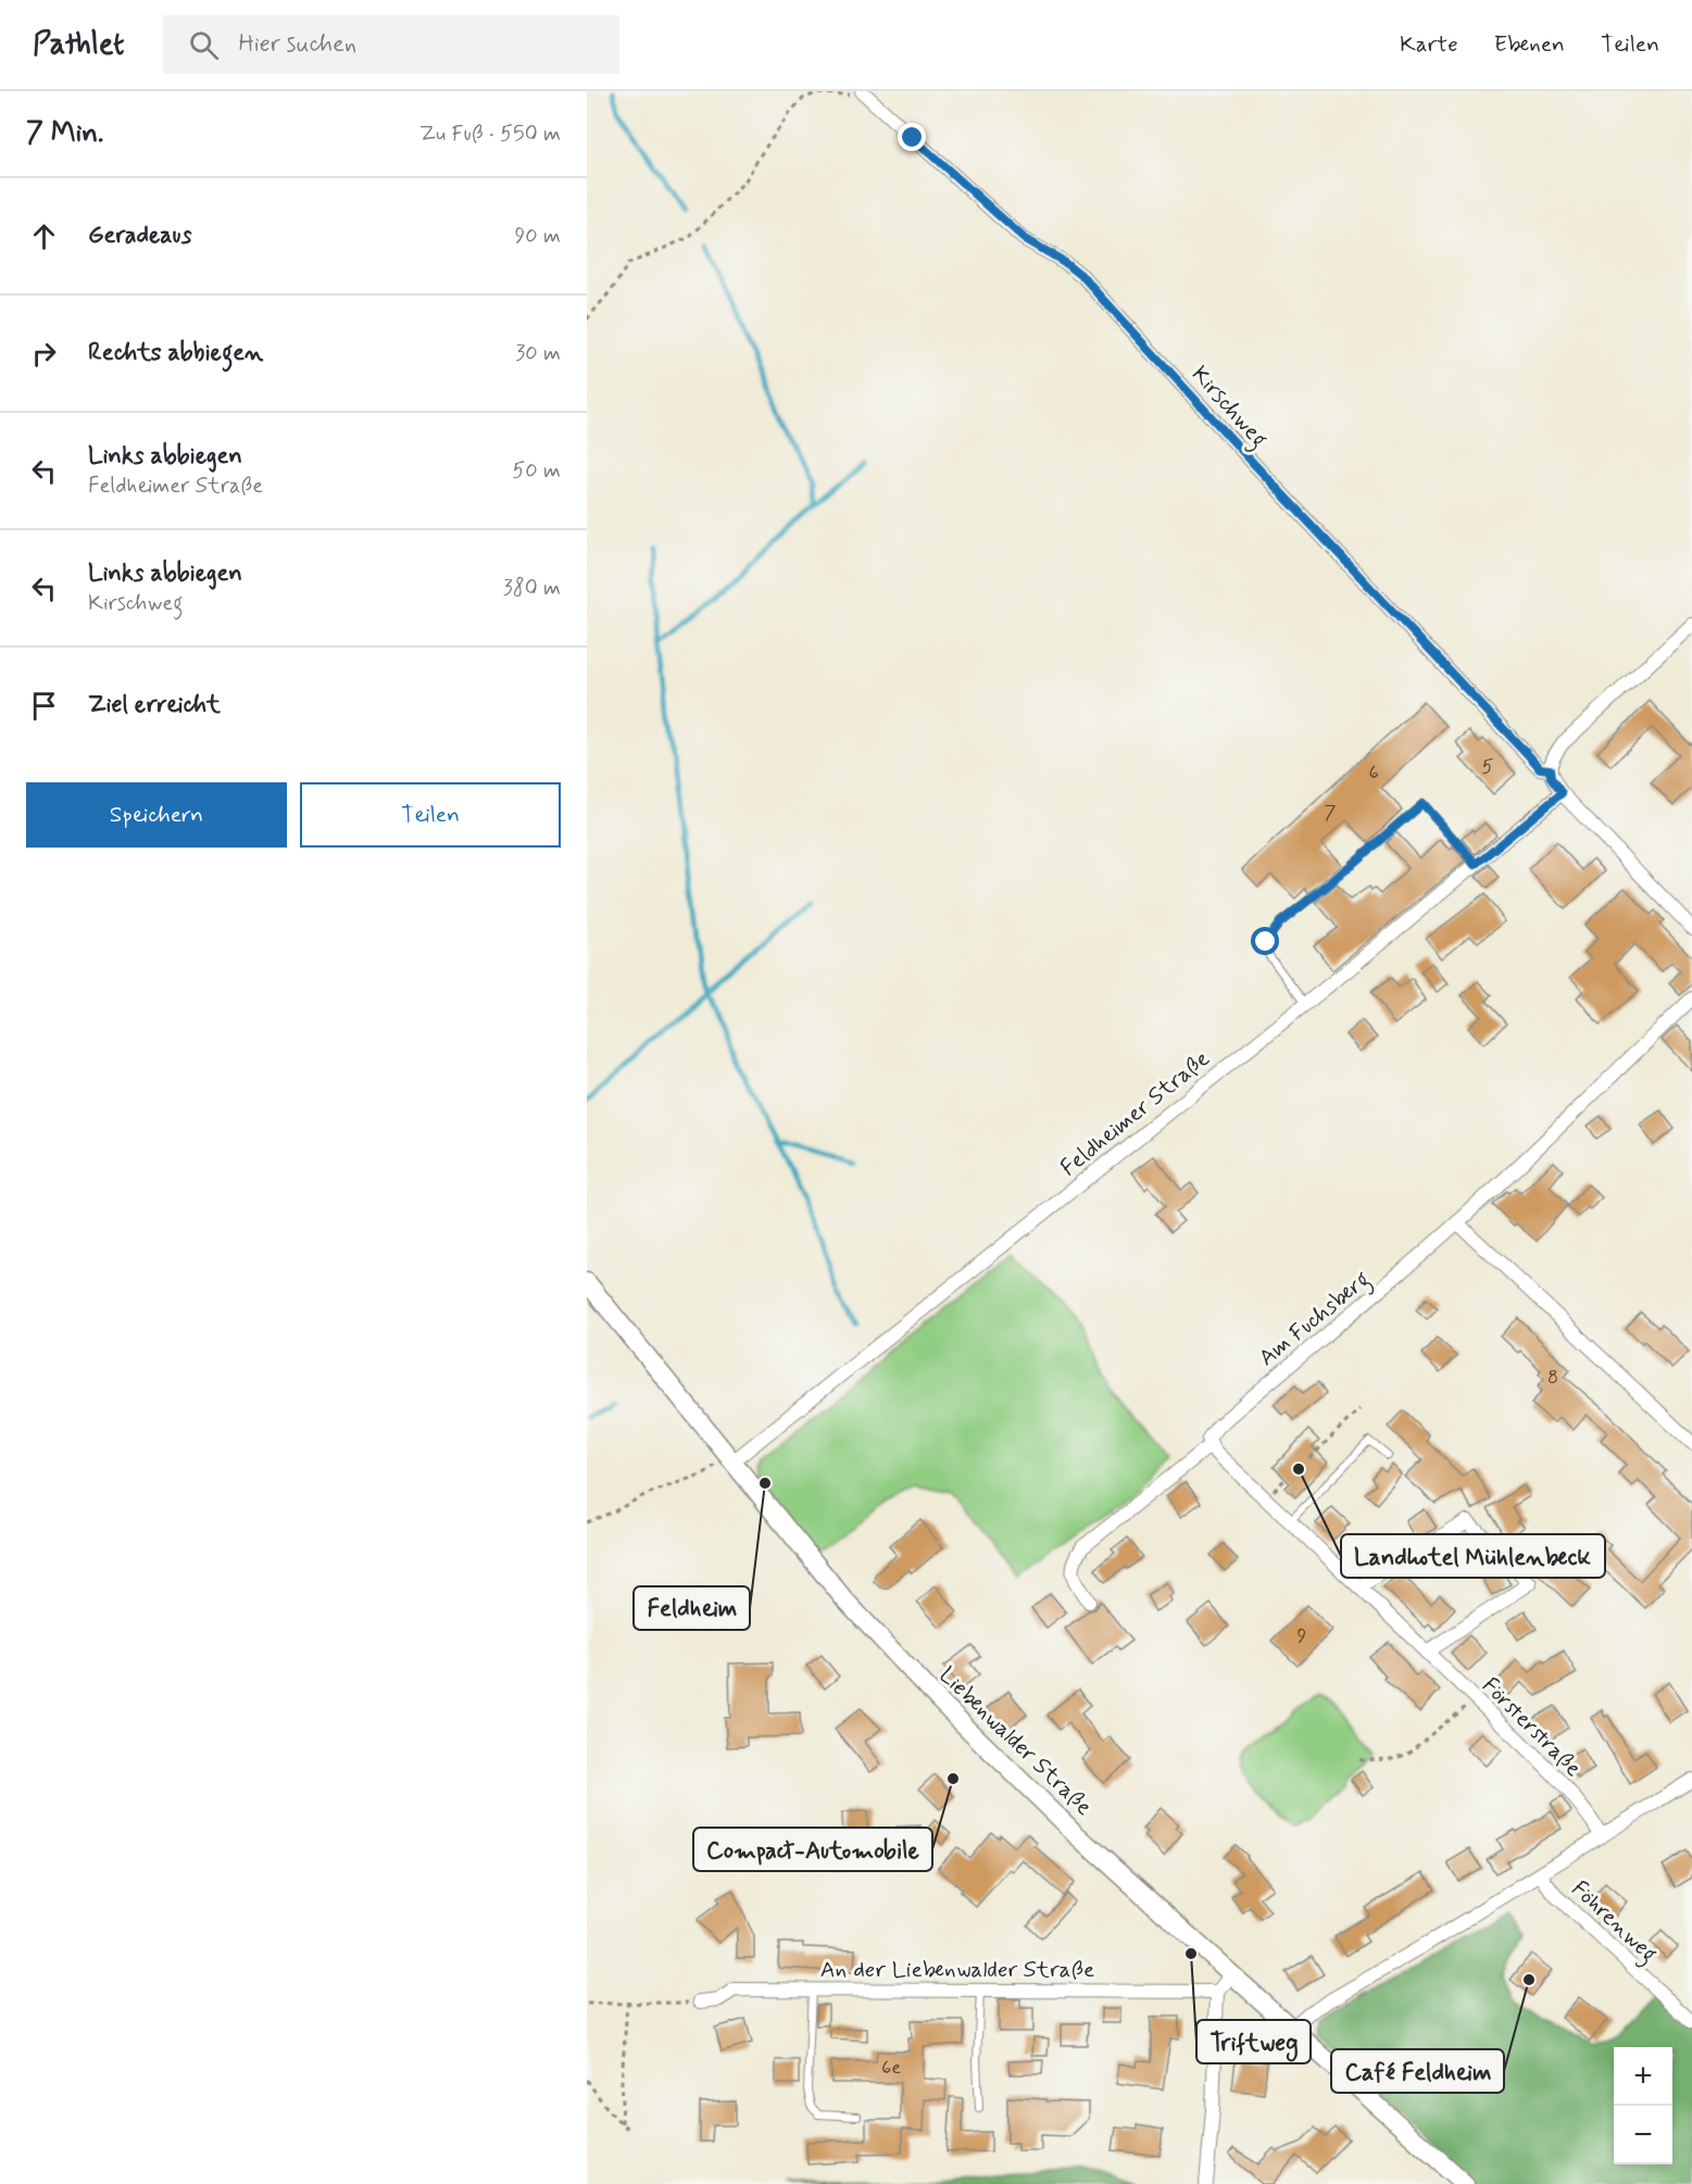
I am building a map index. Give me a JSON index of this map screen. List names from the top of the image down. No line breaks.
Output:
{"streets":{"main road":["Liebenwalder Straße"],"street":["Kirschweg","Feldheimer Straße","Am Fuchsberg","Försterstraße","Föhrenweg","An der Liebenwalder Straße"]},"crossings":[["Feldheimer Straße","Liebenwalder Straße"],["Am Fuchsberg","Försterstraße"]],"places":["Landhotel Mühlenbeck","Feldheim","Compact-Automobile","Triftweg","Café Feldheim"],"house_numbers":["5","6","7","8","9","6e"],"page":{"header":"Pathlet","search":"Hier suchen","nav":["Karte","Ebenen","Teilen"],"heading":["7 Min.","Zu Fuß · 550 m"],"list":[["Geradeaus","90 m"],["Rechts abbiegen","30 m"],["Links abbiegen","Feldheimer Straße","50 m"],["Links abbiegen","Kirschweg","380 m"],"Ziel erreicht"],"buttons":["Speichern","Teilen"],"map_buttons":["+","−"]}}
